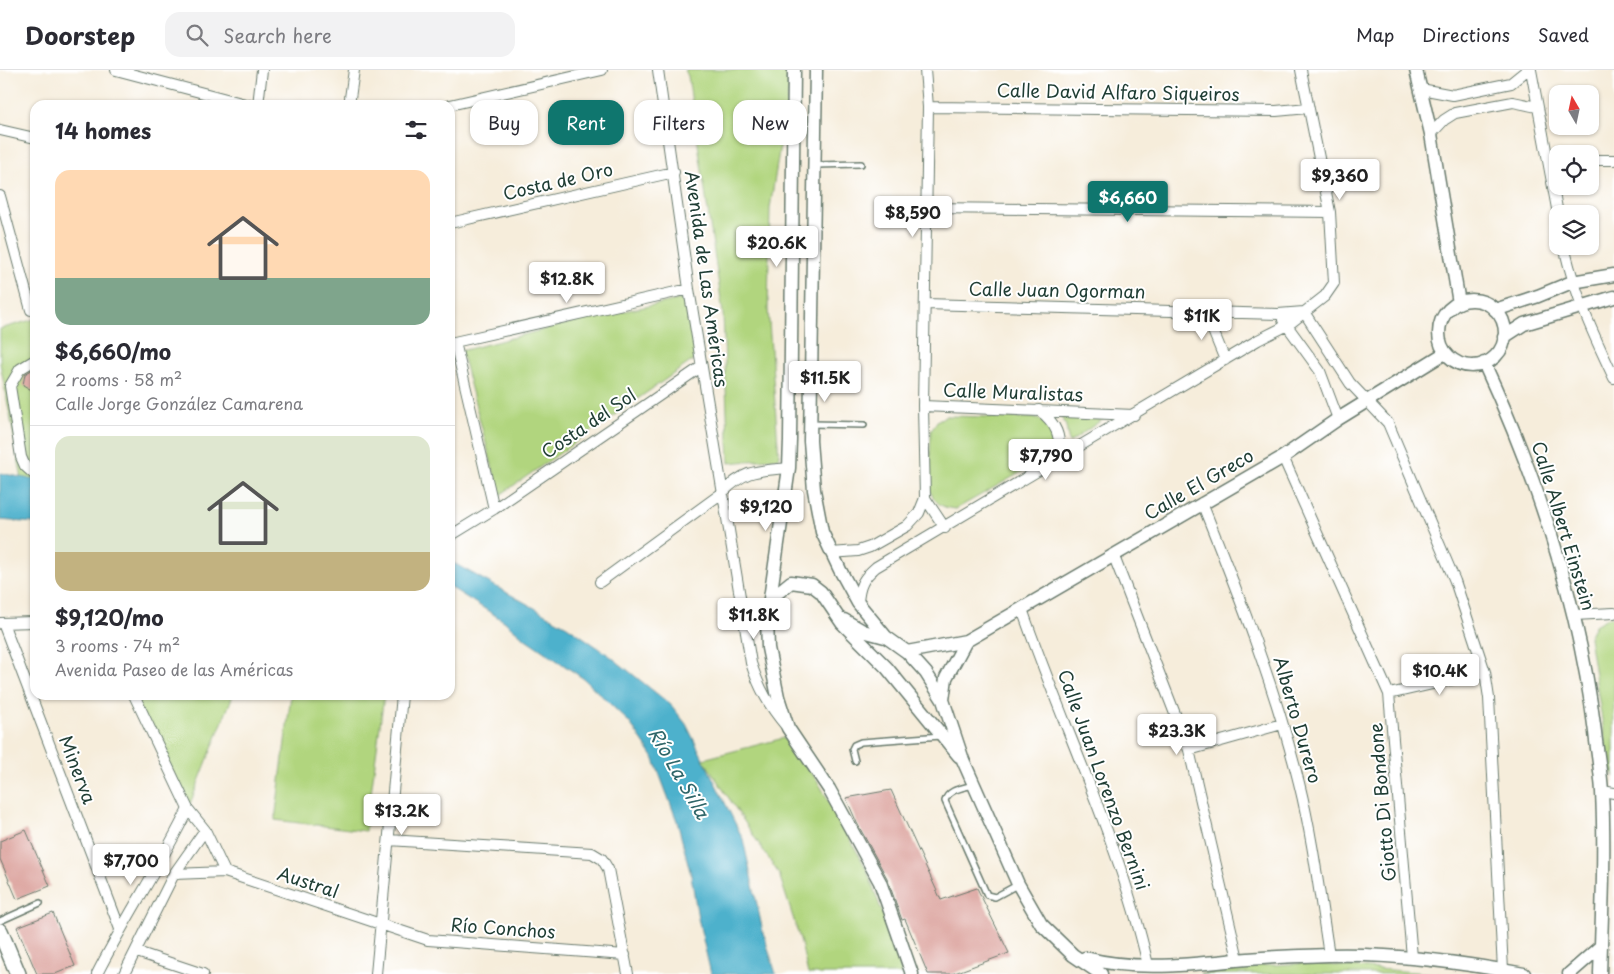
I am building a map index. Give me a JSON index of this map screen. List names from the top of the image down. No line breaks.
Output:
{"streets":{"street":["Calle David Alfaro Siqueiros","Costa de Oro","Avenida de Las Américas","Calle Juan Ogorman","Calle Muralistas","Costa del Sol","Calle El Greco","Calle Albert Einstein","Alberto Durero","Minerva","Calle Juan Lorenzo Bernini","Giotto Di Bondone","Austral","Río Conchos"]},"crossings":[["Costa de Oro","Avenida de Las Américas"],["Avenida de Las Américas","Costa del Sol"],["Calle El Greco","Calle Albert Einstein"],["Calle El Greco","Alberto Durero"],["Calle El Greco","Calle Juan Lorenzo Bernini"],["Calle El Greco","Giotto Di Bondone"],["Austral","Río Conchos"]],"water":["Río La Silla"],"north":"top","page":{"header":"Doorstep","search":"Search here","nav":["Map","Directions","Saved"],"chip":["Buy","Rent","Filters","New"],"heading":"14 homes","price":["$9,360","$6,660","$8,590","$20.6K","$12.8K","$11K","$11.5K","$7,790","$9,120","$11.8K","$10.4K","$23.3K","$13.2K","$7,700"],"list":[{"name":"$6,660/mo","note":"2 rooms · 58 m² · Calle Jorge González Camarena"},{"name":"$9,120/mo","note":"3 rooms · 74 m² · Avenida Paseo de las Américas"}]}}
